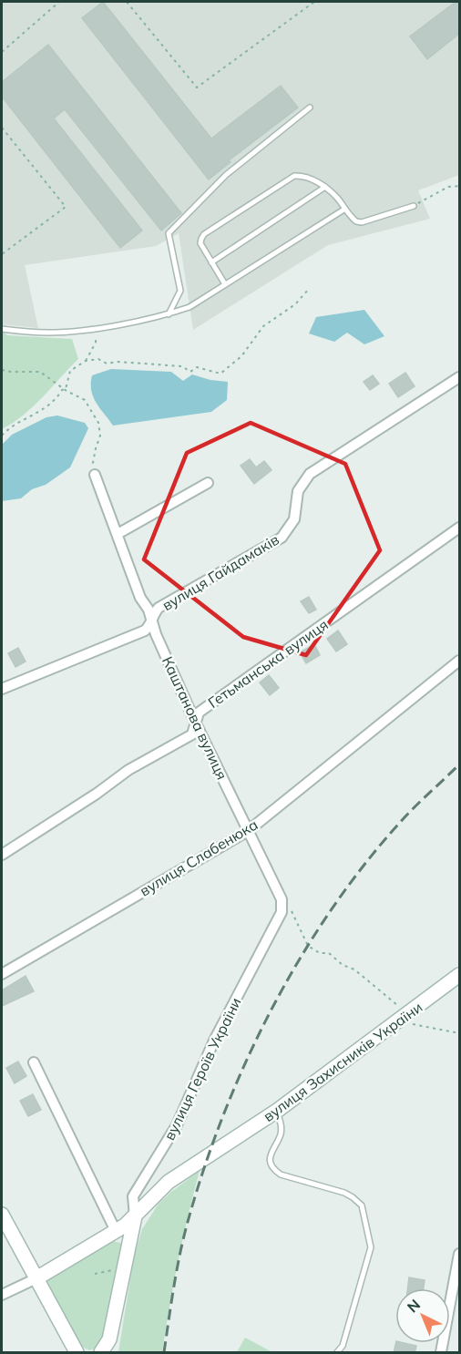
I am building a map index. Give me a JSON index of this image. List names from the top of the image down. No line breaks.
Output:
{"streets":{"street":["вулиця Гайдамаків","Гетьманська вулиця","Каштанова вулиця","вулиця Слабенюка","вулиця Захисників України","вулиця Героїв України"]},"crossings":[["вулиця Гайдамаків","Каштанова вулиця"],["Гетьманська вулиця","Каштанова вулиця"],["Каштанова вулиця","вулиця Слабенюка"],["Каштанова вулиця","вулиця Героїв України"],["вулиця Захисників України","вулиця Героїв України"]],"north":"top left"}
